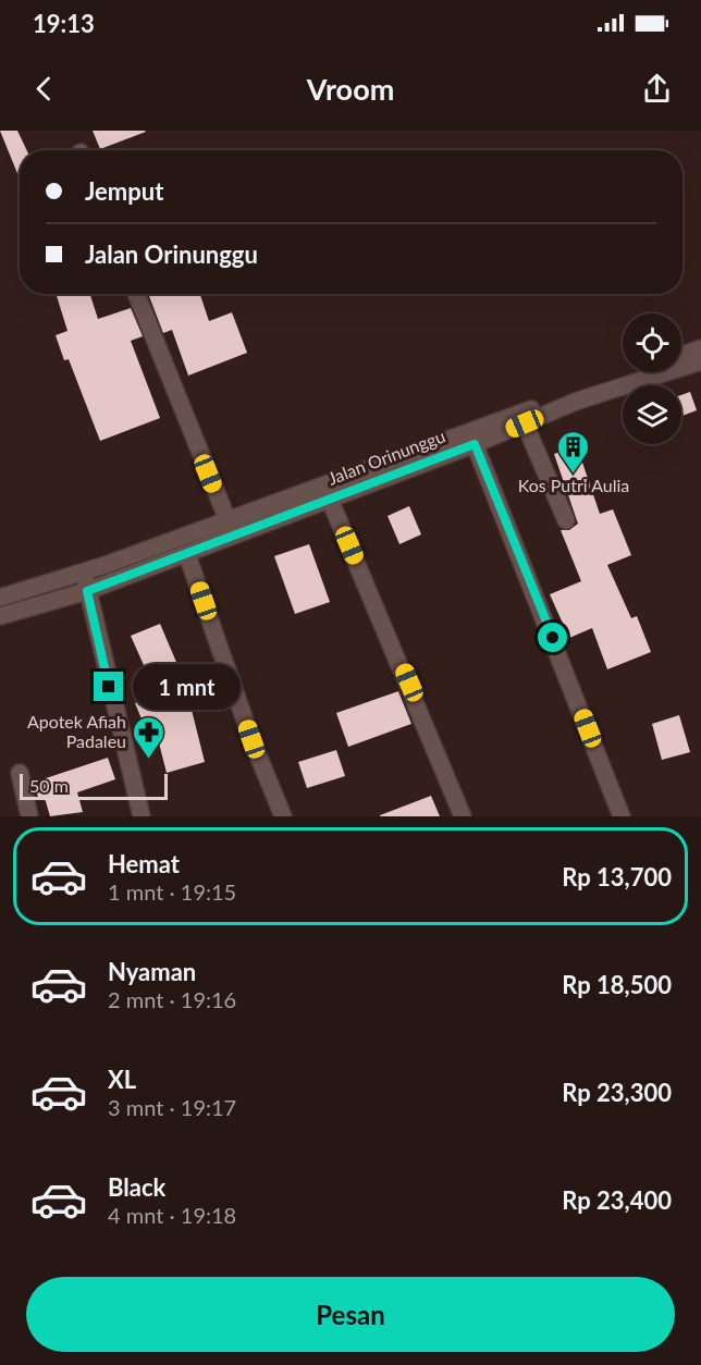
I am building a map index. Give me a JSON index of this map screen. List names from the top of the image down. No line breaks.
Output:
{"streets":{"street":["Jalan Orinunggu"]},"places":{"building":["Kos Putri Aulia"],"pharmacy":["Apotek Afiah Padaleu"]},"scale_bar":"50 m","page":{"status":"19:13","header":"Vroom","banner":["Jemput","Jalan Orinunggu"],"bubble":"1 mnt","scale":"50 m","list":[{"name":"Hemat","note":"1 mnt · 19:15","value":"Rp 13,700"},{"name":"Nyaman","note":"2 mnt · 19:16","value":"Rp 18,500"},{"name":"XL","note":"3 mnt · 19:17","value":"Rp 23,300"},{"name":"Black","note":"4 mnt · 19:18","value":"Rp 23,400"}],"buttons":"Pesan"}}
